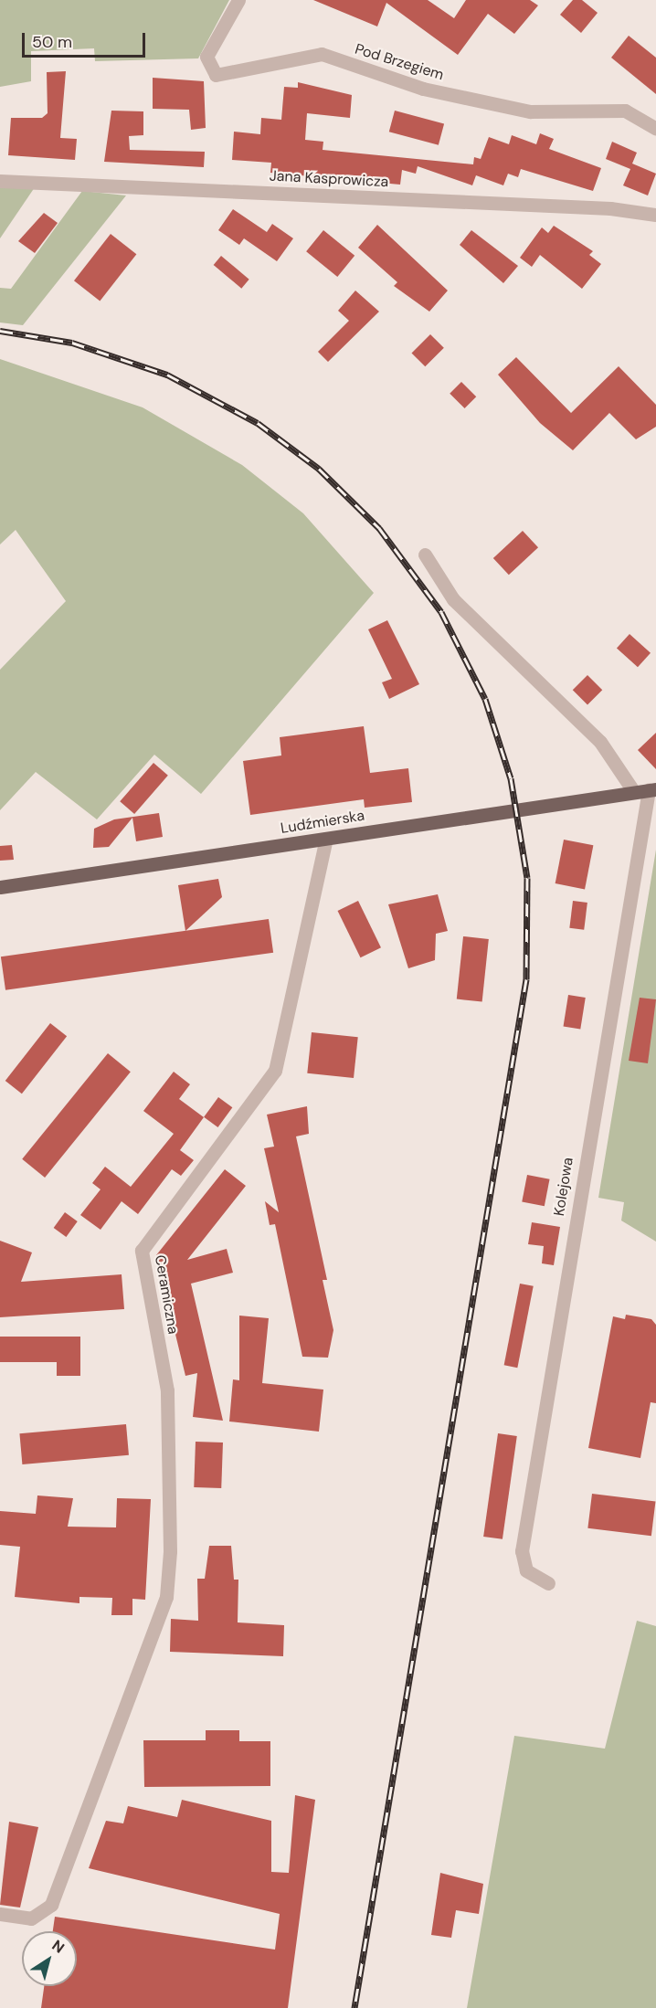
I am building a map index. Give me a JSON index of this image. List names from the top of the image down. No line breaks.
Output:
{"streets":{"main road":["Ludźmierska"],"street":["Pod Brzegiem","Jana Kasprowicza","Kolejowa","Ceramiczna"]},"crossings":[["Ludźmierska","Kolejowa"],["Ludźmierska","Ceramiczna"]],"scale_bar":"50 m","north":"top right"}
